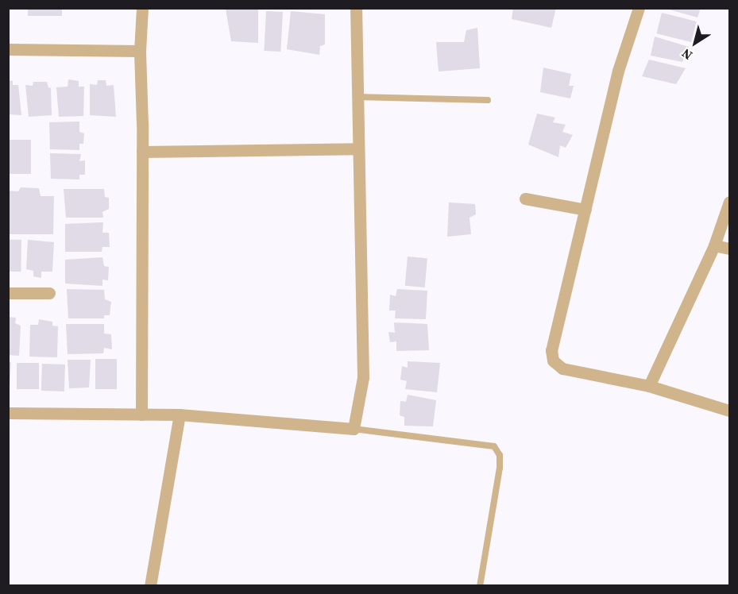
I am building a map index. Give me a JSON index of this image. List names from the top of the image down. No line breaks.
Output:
{"north":"bottom left"}
